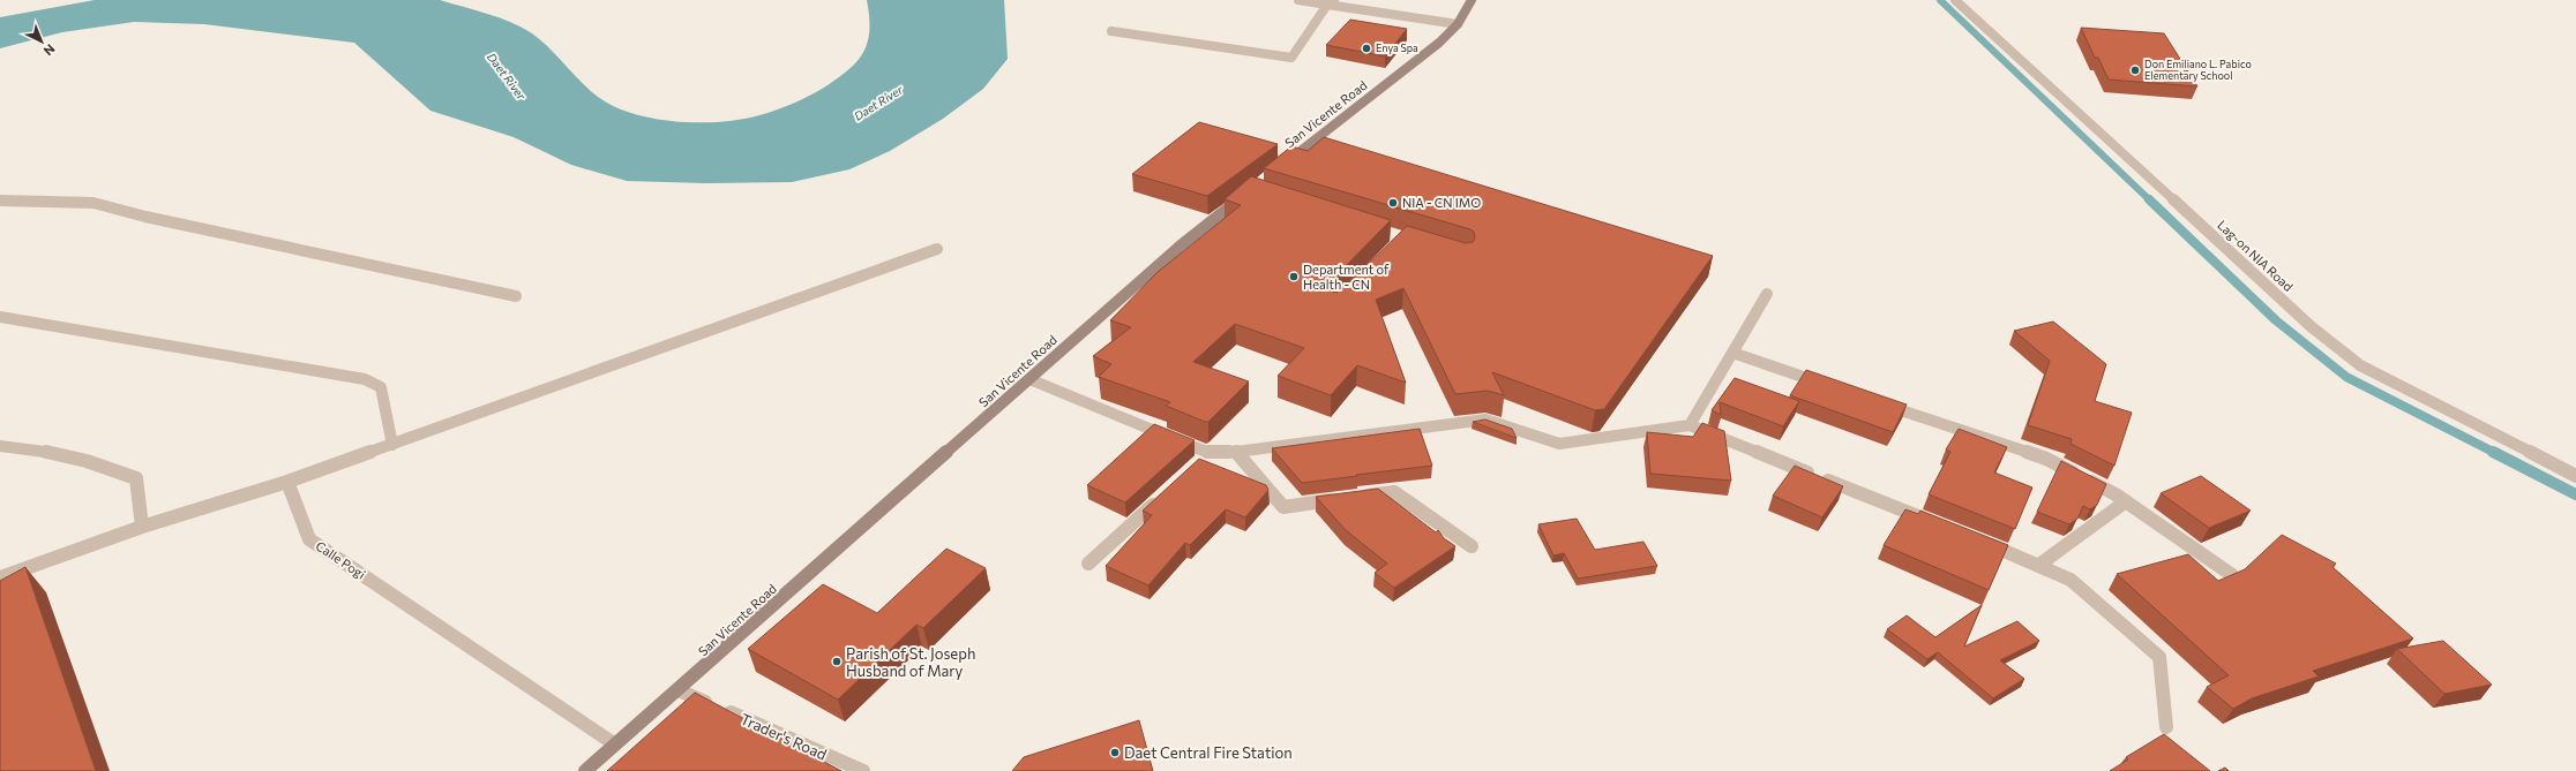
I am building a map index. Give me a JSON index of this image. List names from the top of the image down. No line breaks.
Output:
{"streets":{"main road":["San Vicente Road"],"street":["Lag-on NIA Road","Calle Pogi","Trader's Road"]},"crossings":[["San Vicente Road","Calle Pogi"],["San Vicente Road","Trader's Road"]],"water":["Daet River"],"places":["Enya Spa","Don Emiliano L. Pabico Elementary School","NIA - CN IMO","Department of Health - CN","Parish of St. Joseph Husband of Mary","Daet Central Fire Station"],"north":"bottom right"}
